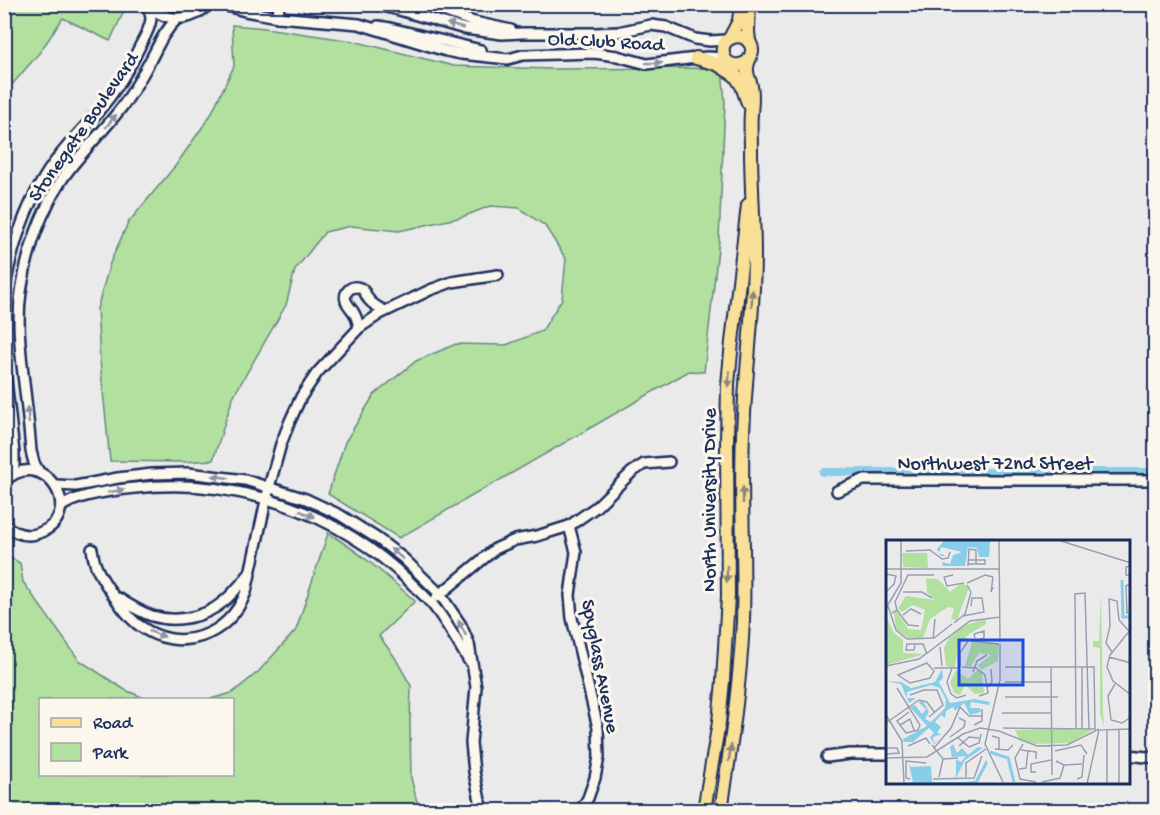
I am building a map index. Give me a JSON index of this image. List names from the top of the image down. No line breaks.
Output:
{"streets":{"main road":["North University Drive"],"street":["Old Club Road","Stonegate Boulevard","Northwest 72nd Street","Spyglass Avenue"]},"crossings":[["Old Club Road","North University Drive"]],"legend":["Road","Park"]}
